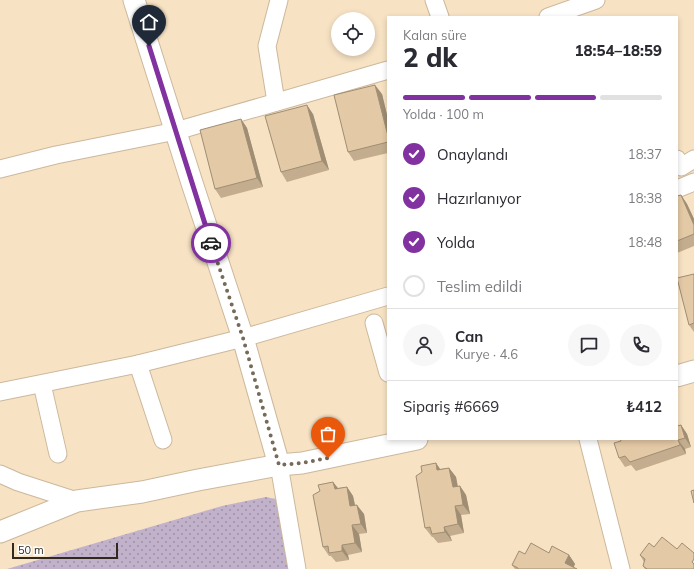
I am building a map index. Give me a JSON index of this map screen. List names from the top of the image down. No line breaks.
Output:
{"scale_bar":"50 m","page":{"heading":["2 dk","Kalan süre","18:54–18:59"],"panel":["Can","Kurye · 4.6","Sipariş #6669","₺412"],"bar":"Yolda · 100 m","list":[["Onaylandı","18:37"],["Hazırlanıyor","18:38"],["Yolda","18:48"],"Teslim edildi"],"scale":"50 m"}}
